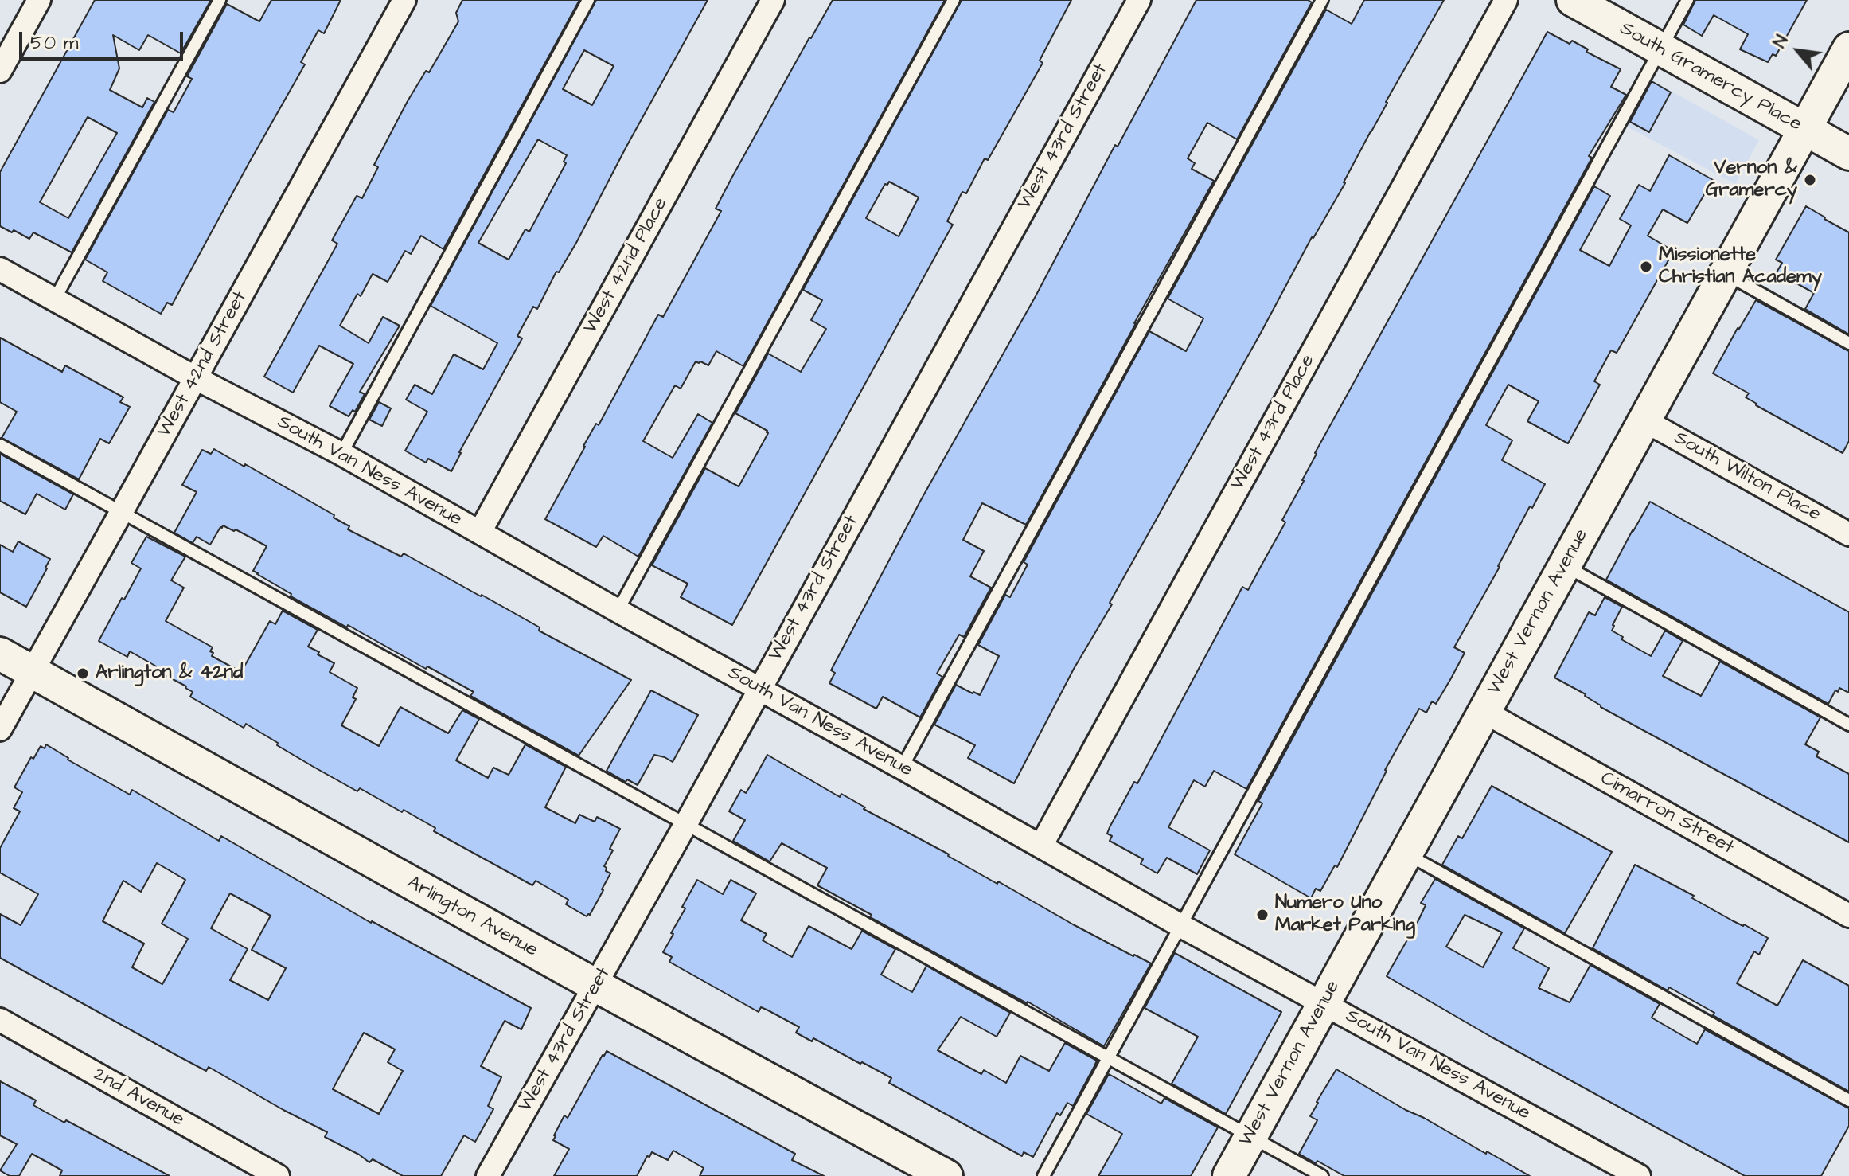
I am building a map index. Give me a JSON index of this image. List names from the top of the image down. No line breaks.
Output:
{"streets":{"main road":["South Gramercy Place","West Vernon Avenue","Arlington Avenue"],"street":["West 43rd Street","West 42nd Place","West 42nd Street","West 43rd Place","South Van Ness Avenue","South Wilton Place","Cimarron Street","2nd Avenue"]},"crossings":[["South Gramercy Place","West Vernon Avenue"],["West 43rd Street","South Van Ness Avenue"],["West 43rd Street","Arlington Avenue"],["West 42nd Place","South Van Ness Avenue"],["West 42nd Street","South Van Ness Avenue"],["West 42nd Street","Arlington Avenue"],["West 43rd Place","South Van Ness Avenue"],["South Van Ness Avenue","West Vernon Avenue"],["South Wilton Place","West Vernon Avenue"],["West Vernon Avenue","Cimarron Street"]],"places":["Vernon & Gramercy","Missionette Christian Academy","Arlington & 42nd","Numero Uno Market Parking"],"scale_bar":"50 m","north":"top left"}
